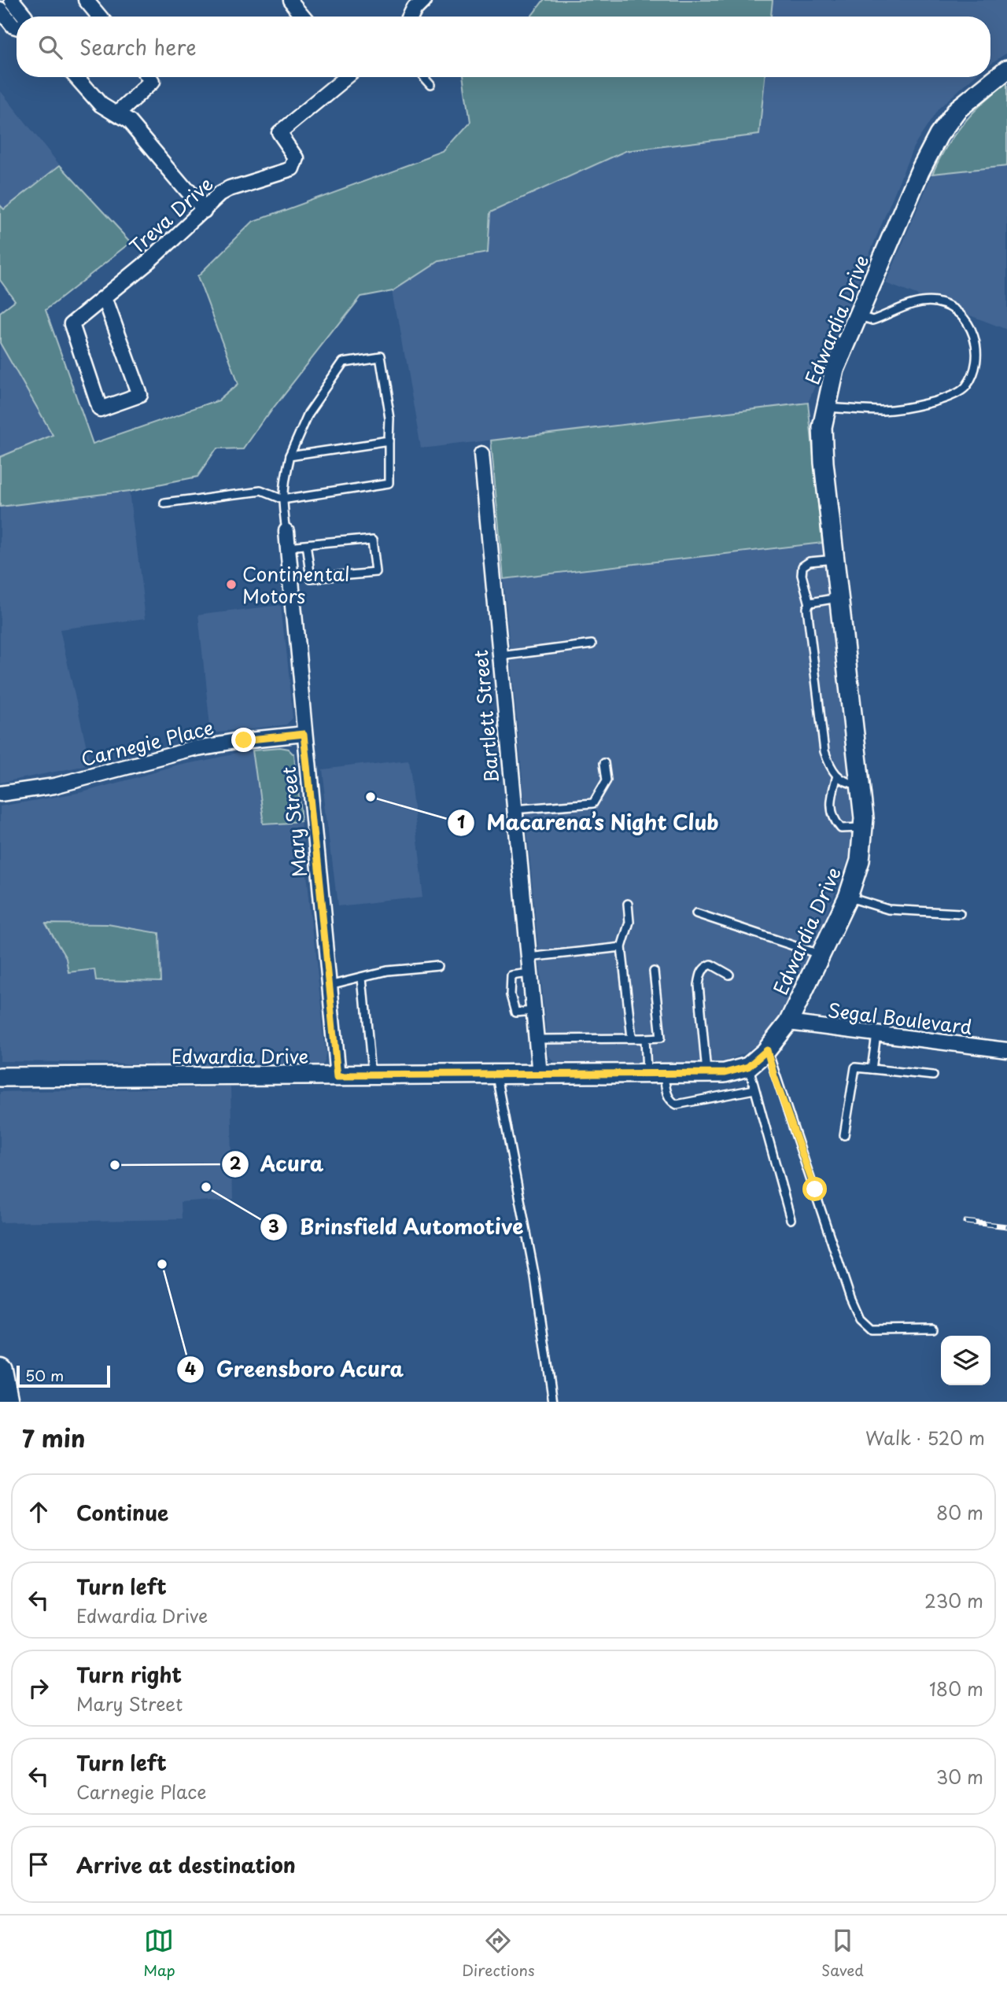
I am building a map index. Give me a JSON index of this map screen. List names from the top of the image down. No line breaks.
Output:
{"streets":{"main road":["Edwardia Drive"],"street":["Treva Drive","Bartlett Street","Carnegie Place","Mary Street","Segal Boulevard"]},"crossings":[["Edwardia Drive","Bartlett Street"],["Edwardia Drive","Mary Street"],["Edwardia Drive","Segal Boulevard"],["Carnegie Place","Mary Street"]],"places":["Continental Motors","Macarena’s Night Club","Acura","Brinsfield Automotive","Greensboro Acura"],"scale_bar":"50 m","page":{"search":"Search here","scale":"50 m","heading":["7 min","Walk · 520 m"],"list":[["Continue","80 m"],["Turn left","Edwardia Drive","230 m"],["Turn right","Mary Street","180 m"],["Turn left","Carnegie Place","30 m"],"Arrive at destination"],"nav":["Map","Directions","Saved"]}}
